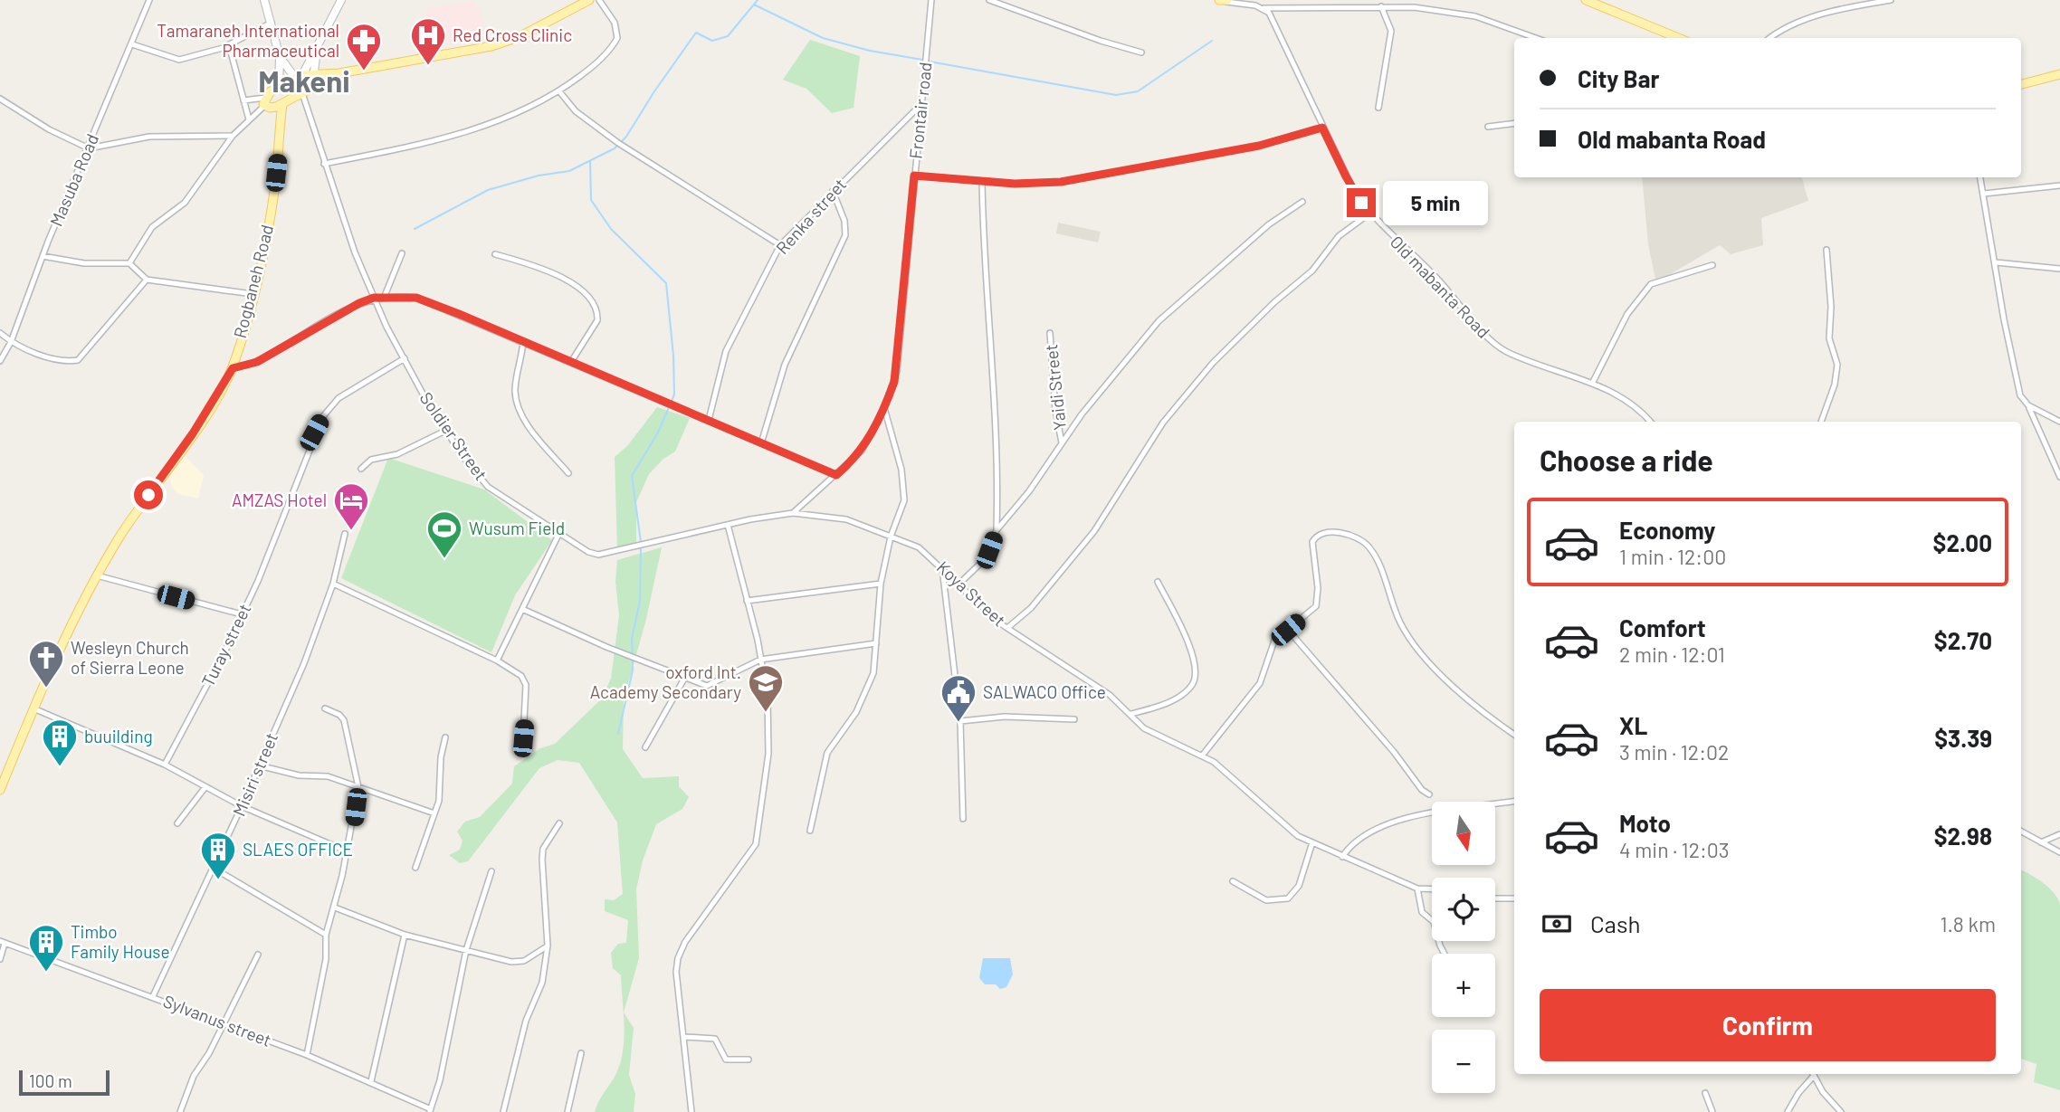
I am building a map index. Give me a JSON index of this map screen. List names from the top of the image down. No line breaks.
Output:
{"streets":{"main road":["Rogbaneh Road"],"street":["Frontair road","Masuba Road","Renka street","Old mabanta Road","Yaidi Street","Soldier Street","Koya Street","Turay street","Misiri street","Sylvanus street"]},"crossings":[["Frontair road","Renka street"],["Soldier Street","Koya Street"],["Soldier Street","Turay street"],["Misiri street","Sylvanus street"]],"districts":["Makeni"],"places":{"hospital":["Red Cross Clinic"],"pharmacy":["Tamaraneh International Pharmaceutical"],"hotel":["AMZAS Hotel"],"sports":["Wusum Field"],"church":["Wesleyn Church of Sierra Leone"],"school or university":["oxford Int. Academy Secondary"],"public building":["SALWACO Office"],"building":["buuilding","SLAES OFFICE","Timbo Family House"]},"scale_bar":"100 m","north":"bottom","page":{"banner":["City Bar","Old mabanta Road"],"bubble":"5 min","heading":"Choose a ride","list":[{"name":"Economy","note":"1 min · 12:00","value":"$2.00"},{"name":"Comfort","note":"2 min · 12:01","value":"$2.70"},{"name":"XL","note":"3 min · 12:02","value":"$3.39"},{"name":"Moto","note":"4 min · 12:03","value":"$2.98"}],"map_buttons":["+","−"],"pay":["Cash","1.8 km"],"buttons":"Confirm","scale":"100 m"}}
